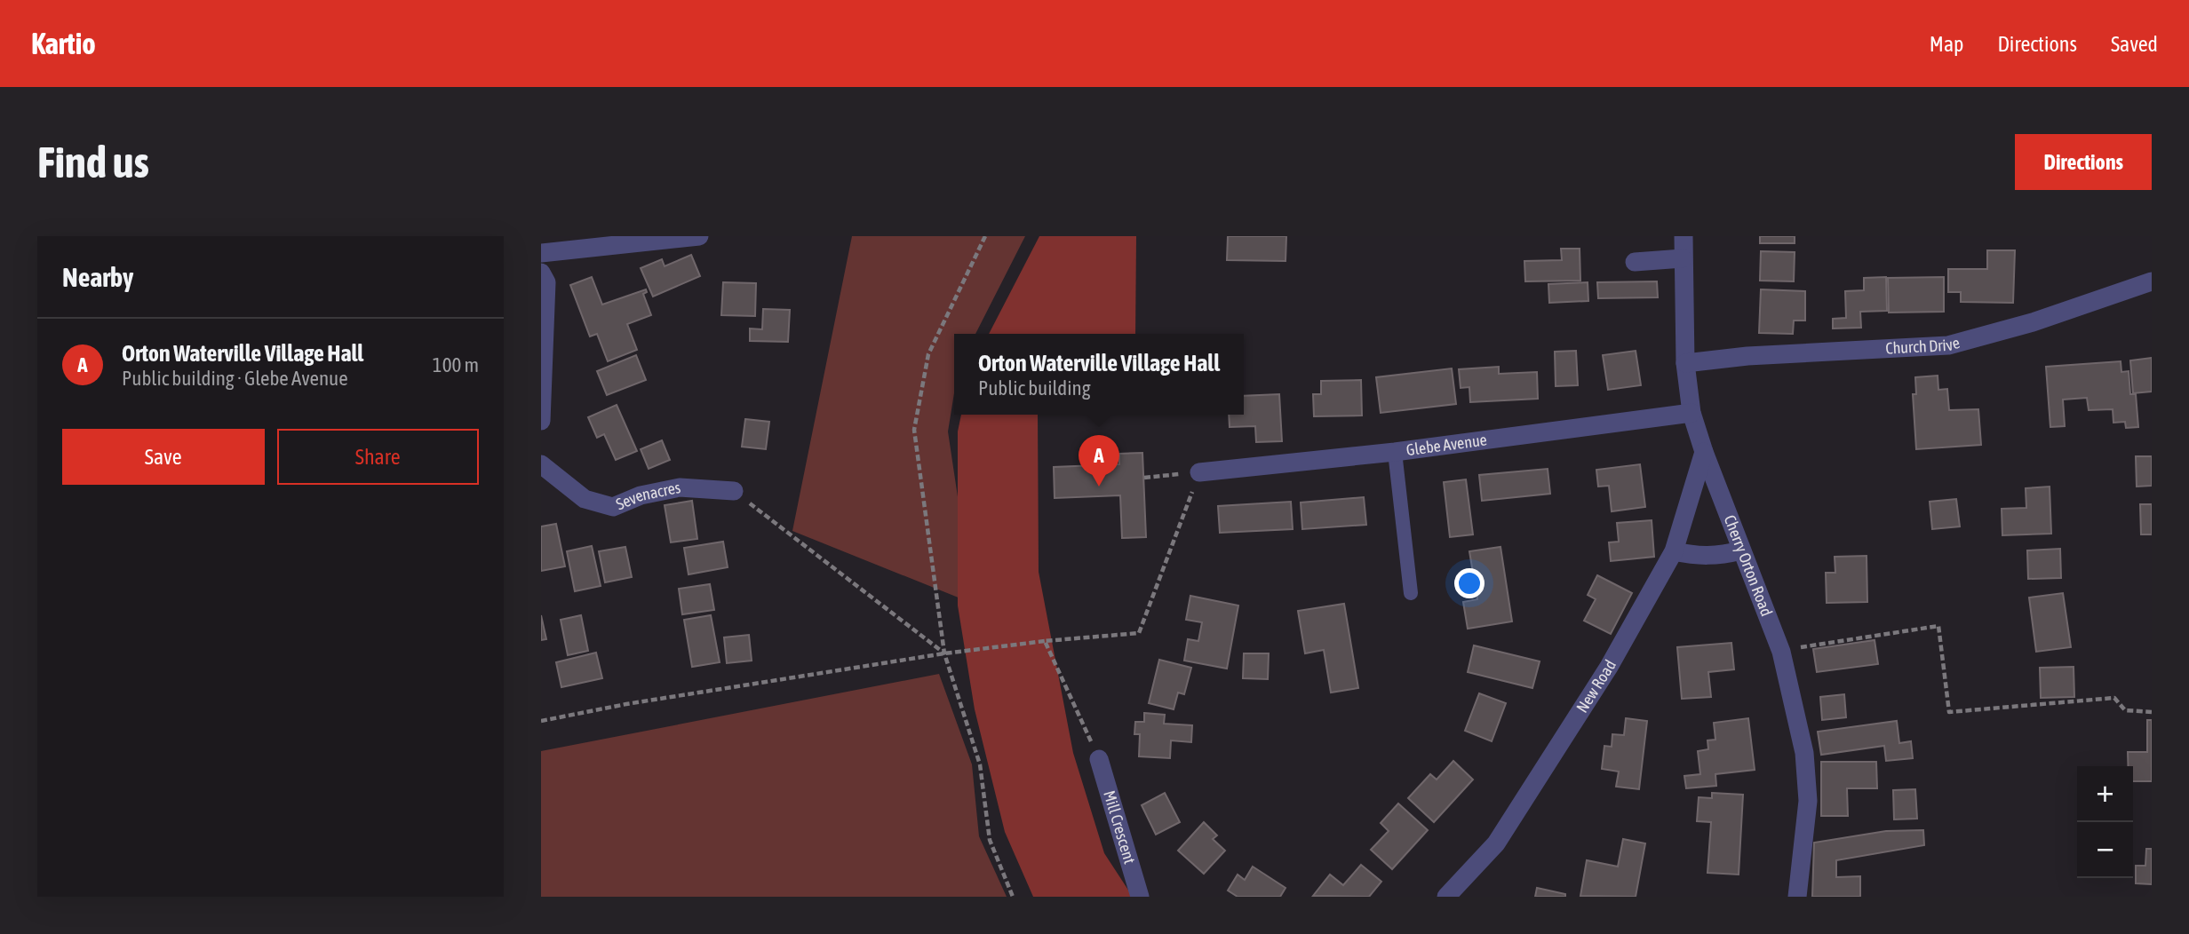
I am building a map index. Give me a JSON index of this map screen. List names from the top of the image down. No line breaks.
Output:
{"streets":{"street":["Church Drive","Glebe Avenue","Sevenacres","Cherry Orton Road","New Road","Mill Crescent"]},"crossings":[["Church Drive","Cherry Orton Road"],["Glebe Avenue","Cherry Orton Road"],["Cherry Orton Road","New Road"]],"page":{"header":"Kartio","nav":["Map","Directions","Saved"],"buttons":["Directions",["Save","Share"]],"title":"Find us","heading":"Nearby","list":[{"mark":"A","name":"Orton Waterville Village Hall","note":"Public building · Glebe Avenue","value":"100 m"}],"popup":["Orton Waterville Village Hall","Public building"],"pins":"A","map_buttons":["+","−"]}}
